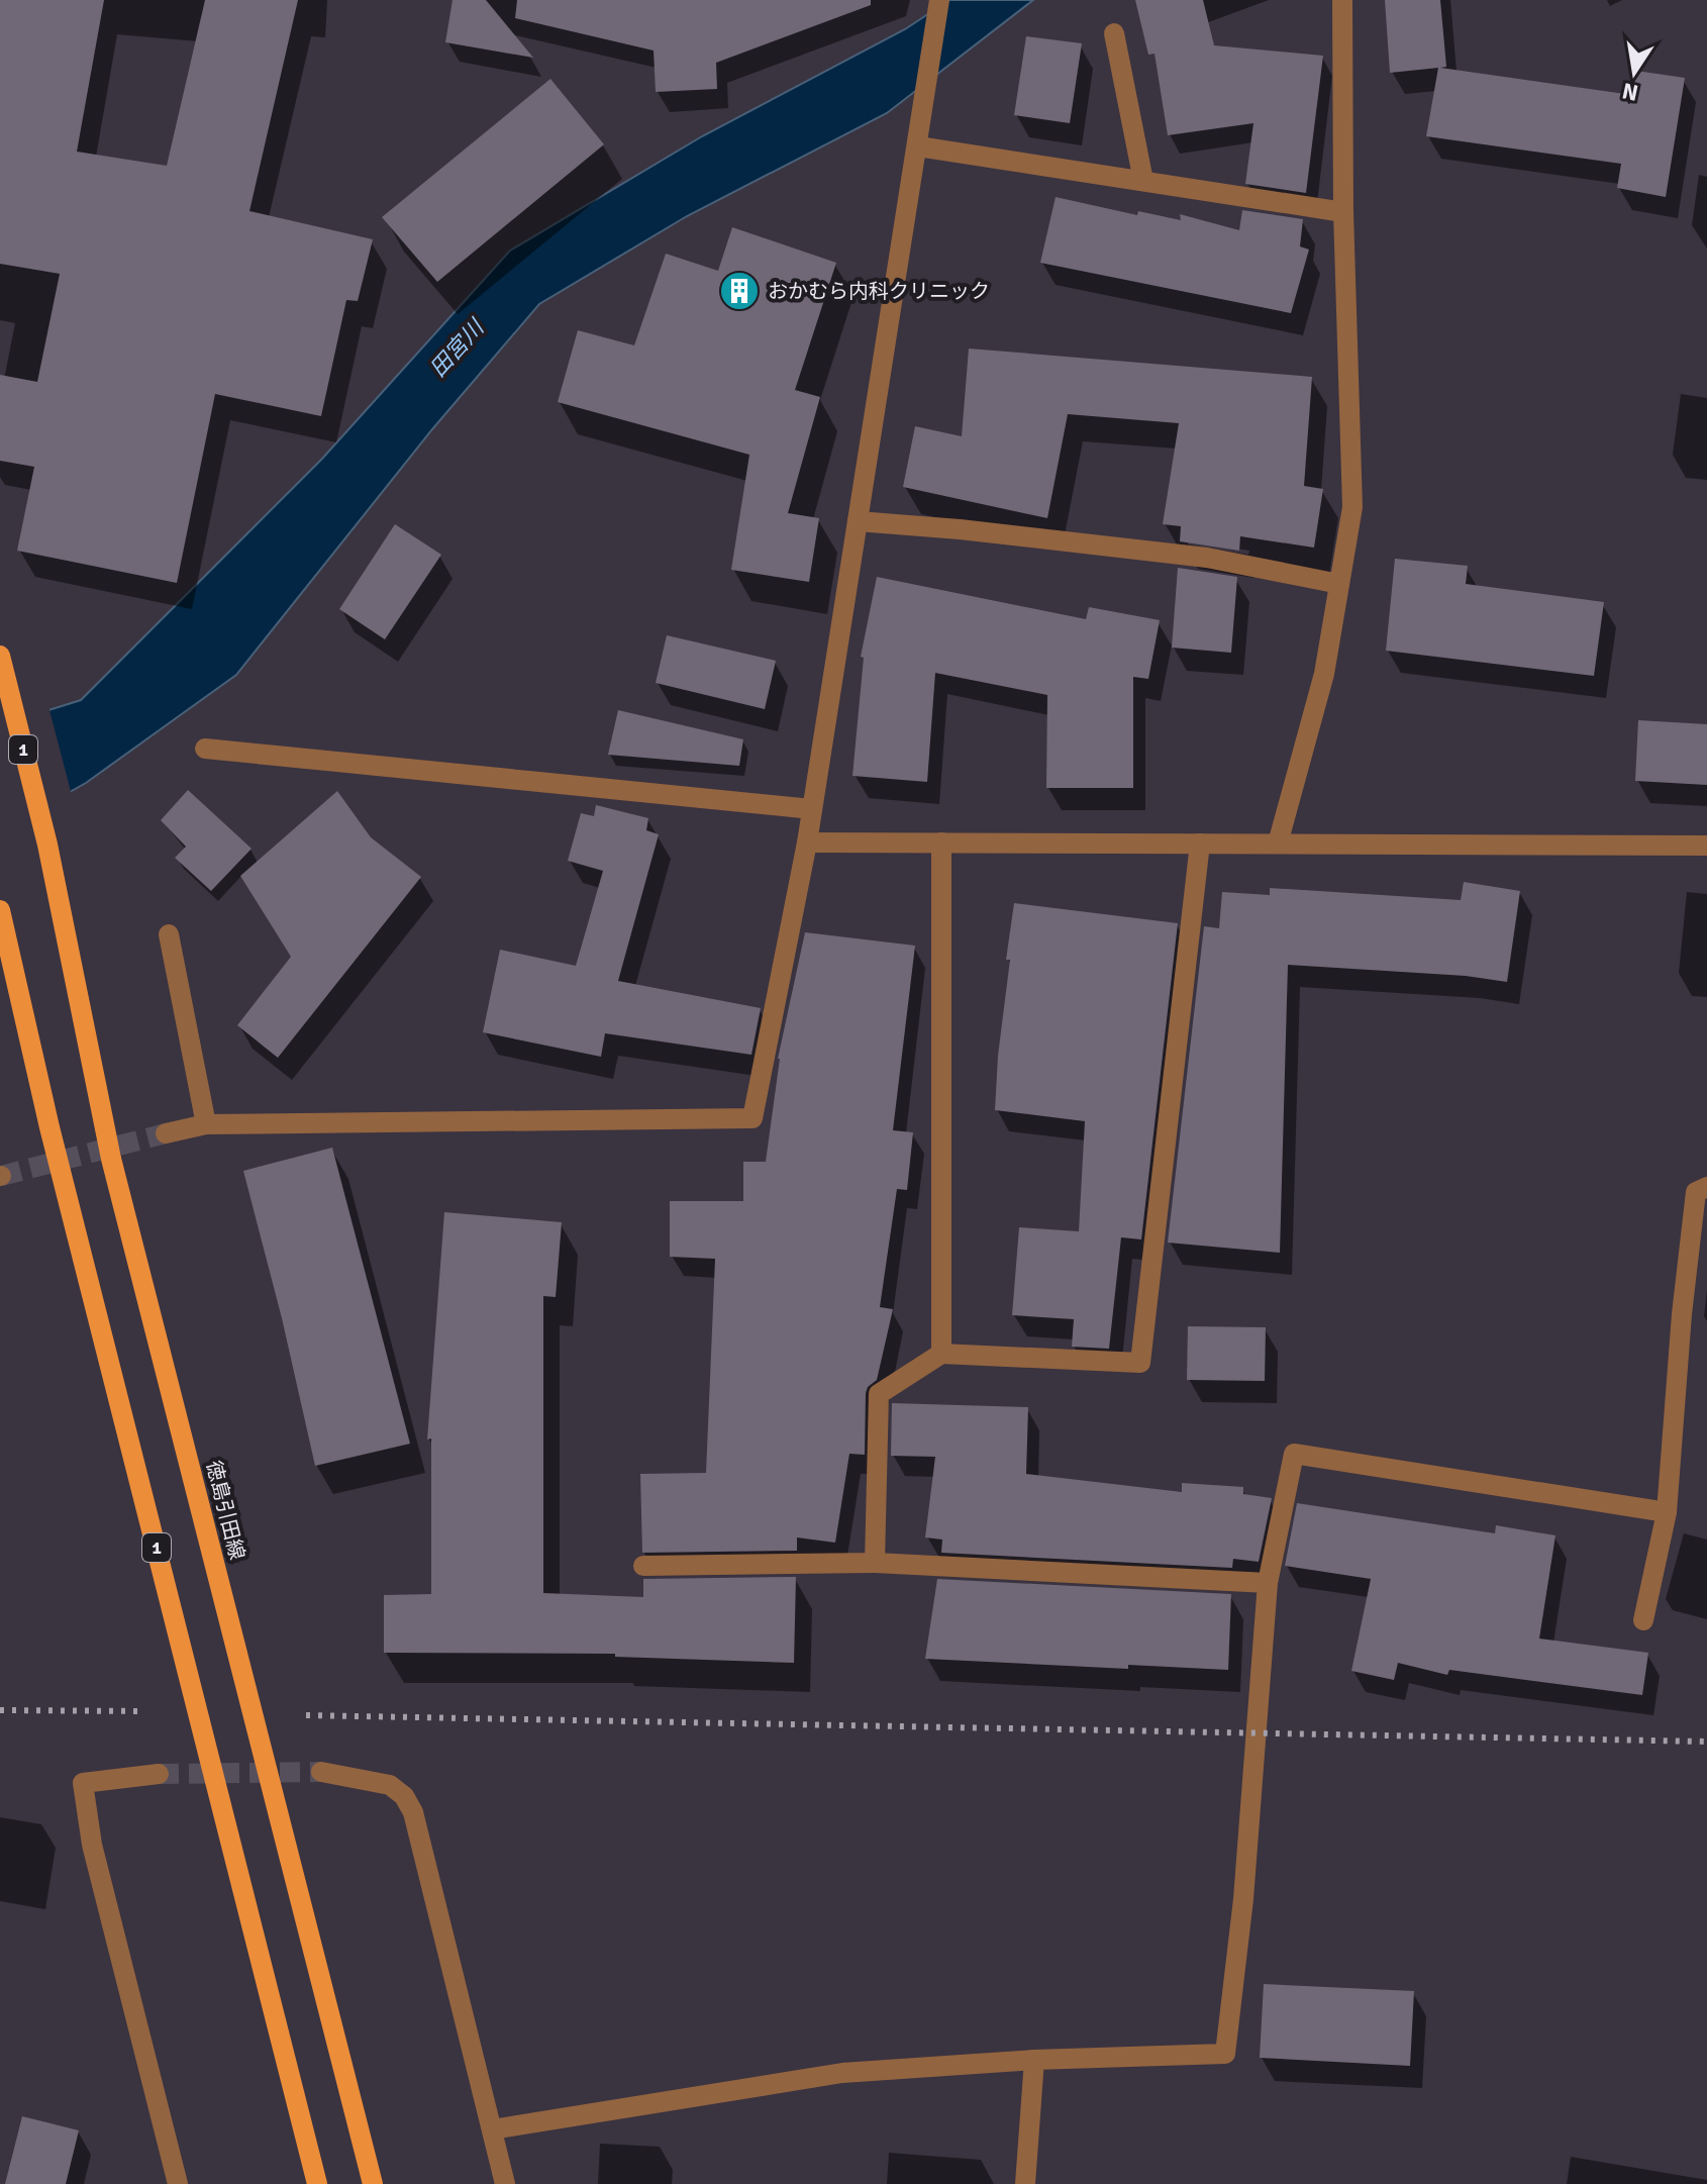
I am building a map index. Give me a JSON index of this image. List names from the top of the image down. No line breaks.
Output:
{"streets":{"main road":["1","徳島引田線"]},"water":["田宮川"],"places":{"building":["おかむら内科クリニック"]},"north":"bottom"}
